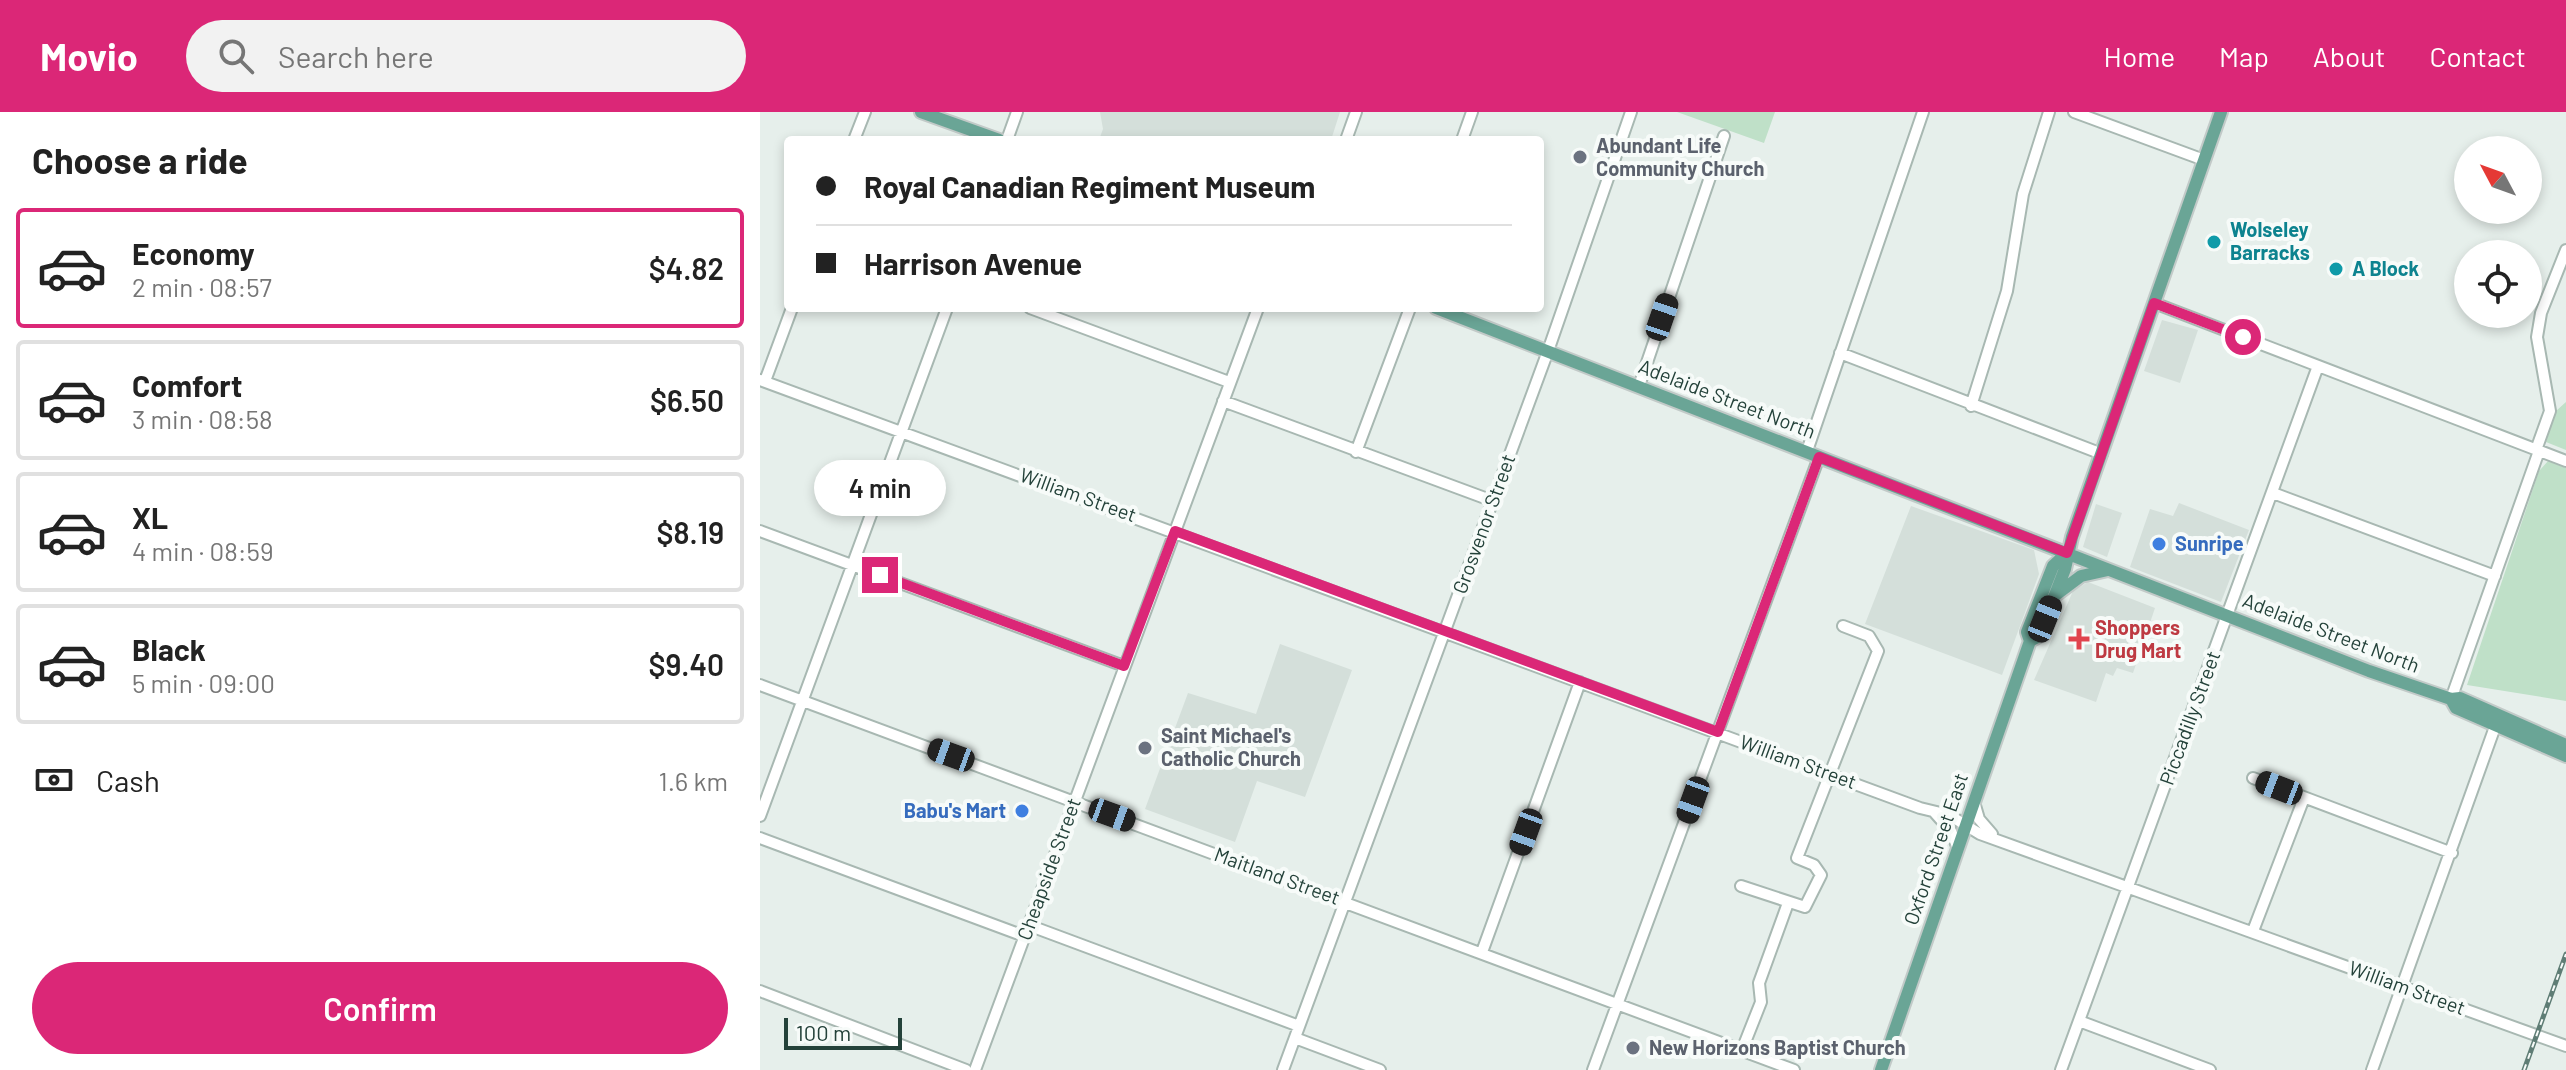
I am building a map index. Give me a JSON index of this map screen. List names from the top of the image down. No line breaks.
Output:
{"streets":{"main road":["Adelaide Street North","Oxford Street East"],"street":["William Street","Grosvenor Street","Piccadilly Street","Cheapside Street","Maitland Street"]},"crossings":[["Adelaide Street North","Grosvenor Street"],["Adelaide Street North","Piccadilly Street"],["Adelaide Street North","Oxford Street East"],["William Street","Grosvenor Street"],["William Street","Piccadilly Street"],["William Street","Oxford Street East"],["William Street","Cheapside Street"],["Grosvenor Street","Maitland Street"],["Cheapside Street","Maitland Street"]],"places":{"other":["Abundant Life Community Church","Wolseley Barracks","A Block","Sunripe","Saint Michael's Catholic Church","Babu's Mart","New Horizons Baptist Church"],"health":["Shoppers Drug Mart"]},"scale_bar":"100 m","north":"top left","page":{"header":"Movio","search":"Search here","nav":["Home","Map","About","Contact"],"heading":"Choose a ride","banner":["Royal Canadian Regiment Museum","Harrison Avenue"],"list":[{"name":"Economy","note":"2 min · 08:57","value":"$4.82"},{"name":"Comfort","note":"3 min · 08:58","value":"$6.50"},{"name":"XL","note":"4 min · 08:59","value":"$8.19"},{"name":"Black","note":"5 min · 09:00","value":"$9.40"}],"bubble":"4 min","pay":["Cash","1.6 km"],"buttons":"Confirm","scale":"100 m"}}
